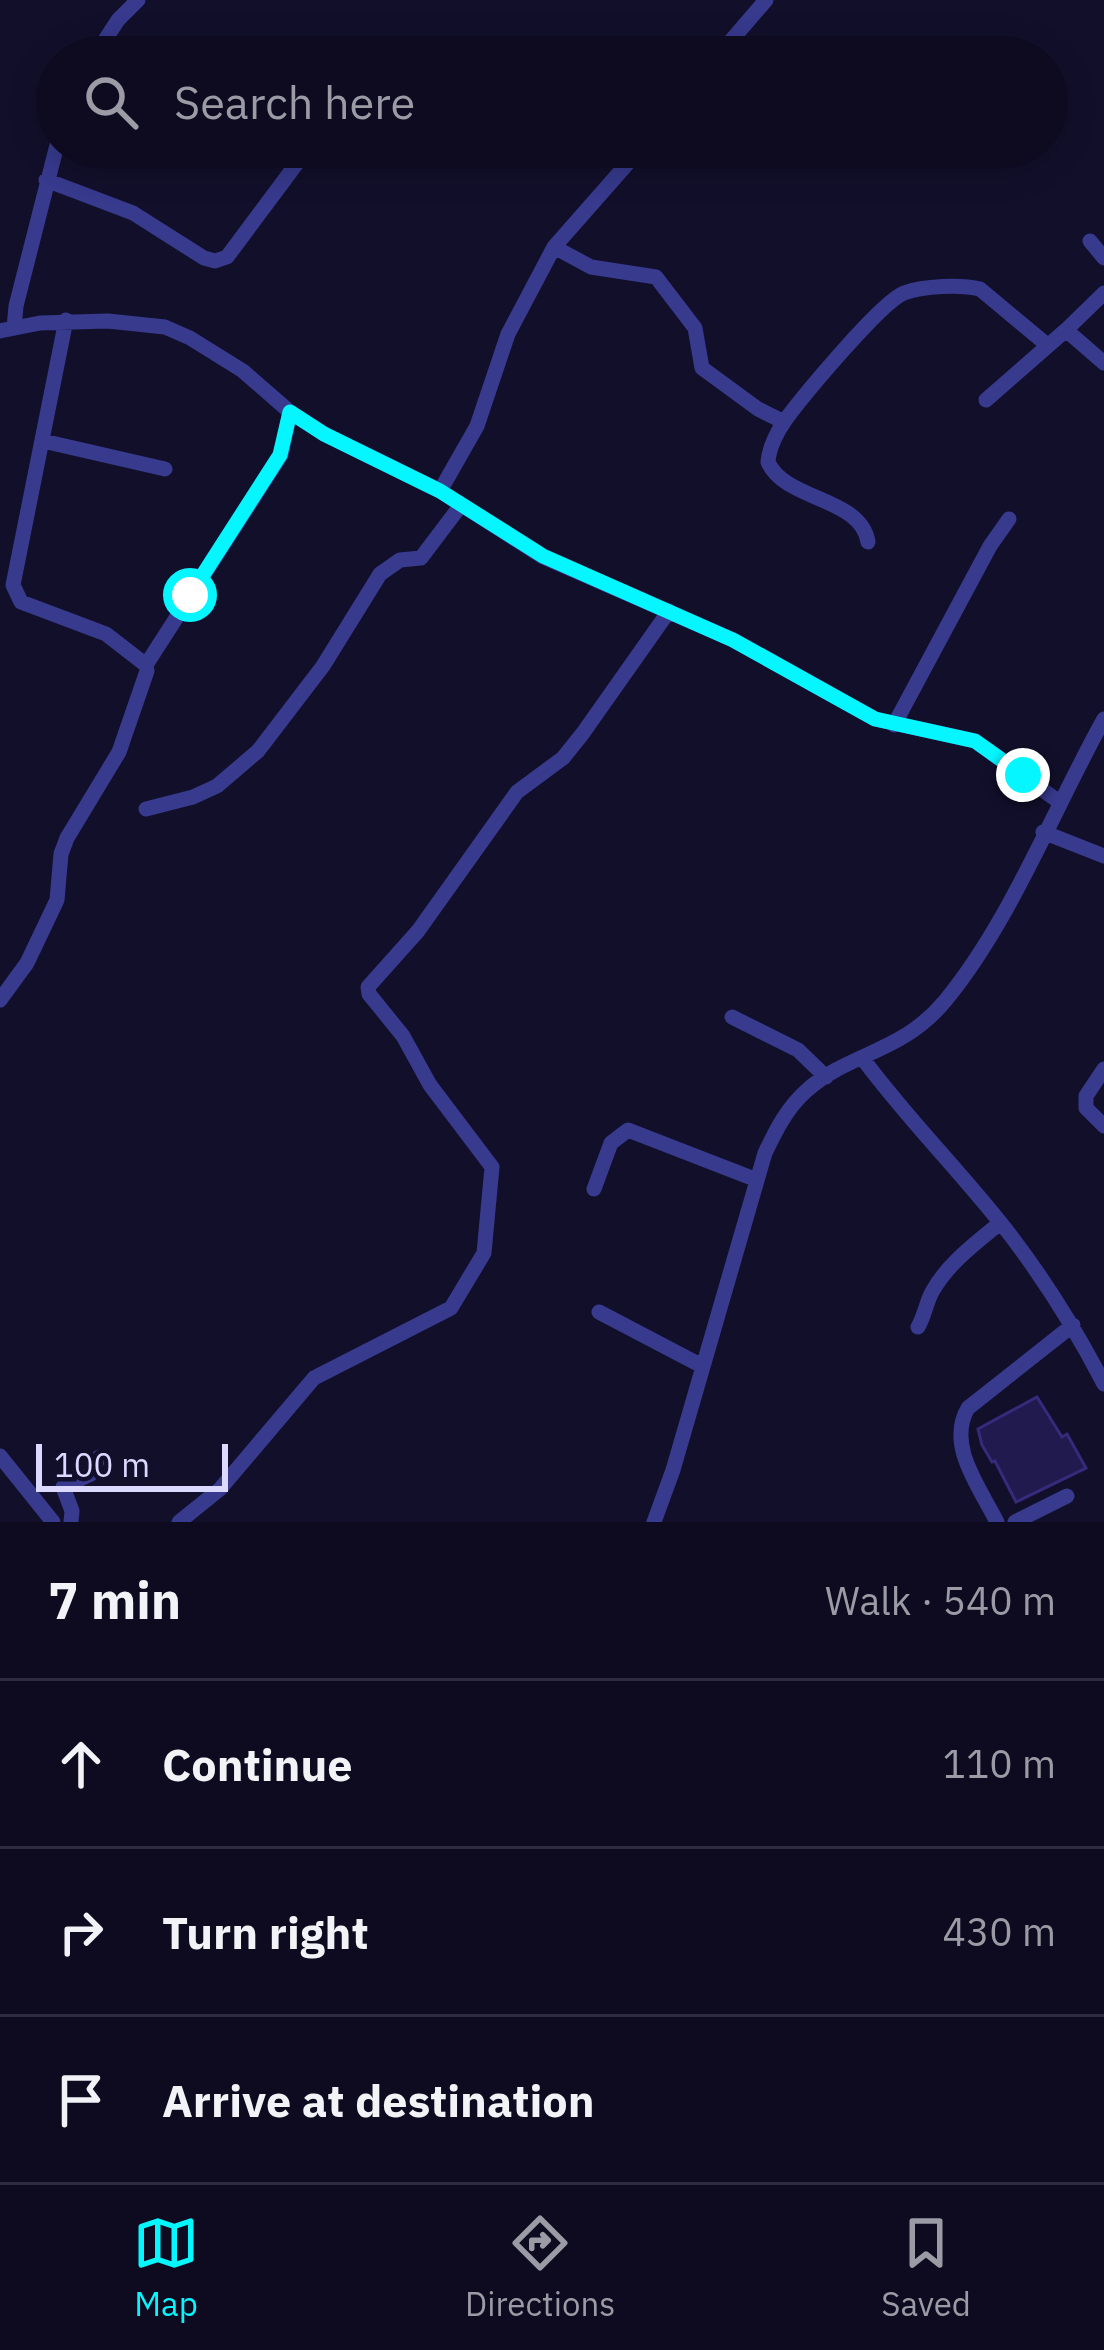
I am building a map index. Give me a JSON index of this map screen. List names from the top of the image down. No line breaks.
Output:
{"scale_bar":"100 m","page":{"search":"Search here","scale":"100 m","heading":["7 min","Walk · 540 m"],"list":[["Continue","110 m"],["Turn right","430 m"],"Arrive at destination"],"nav":["Map","Directions","Saved"]}}
